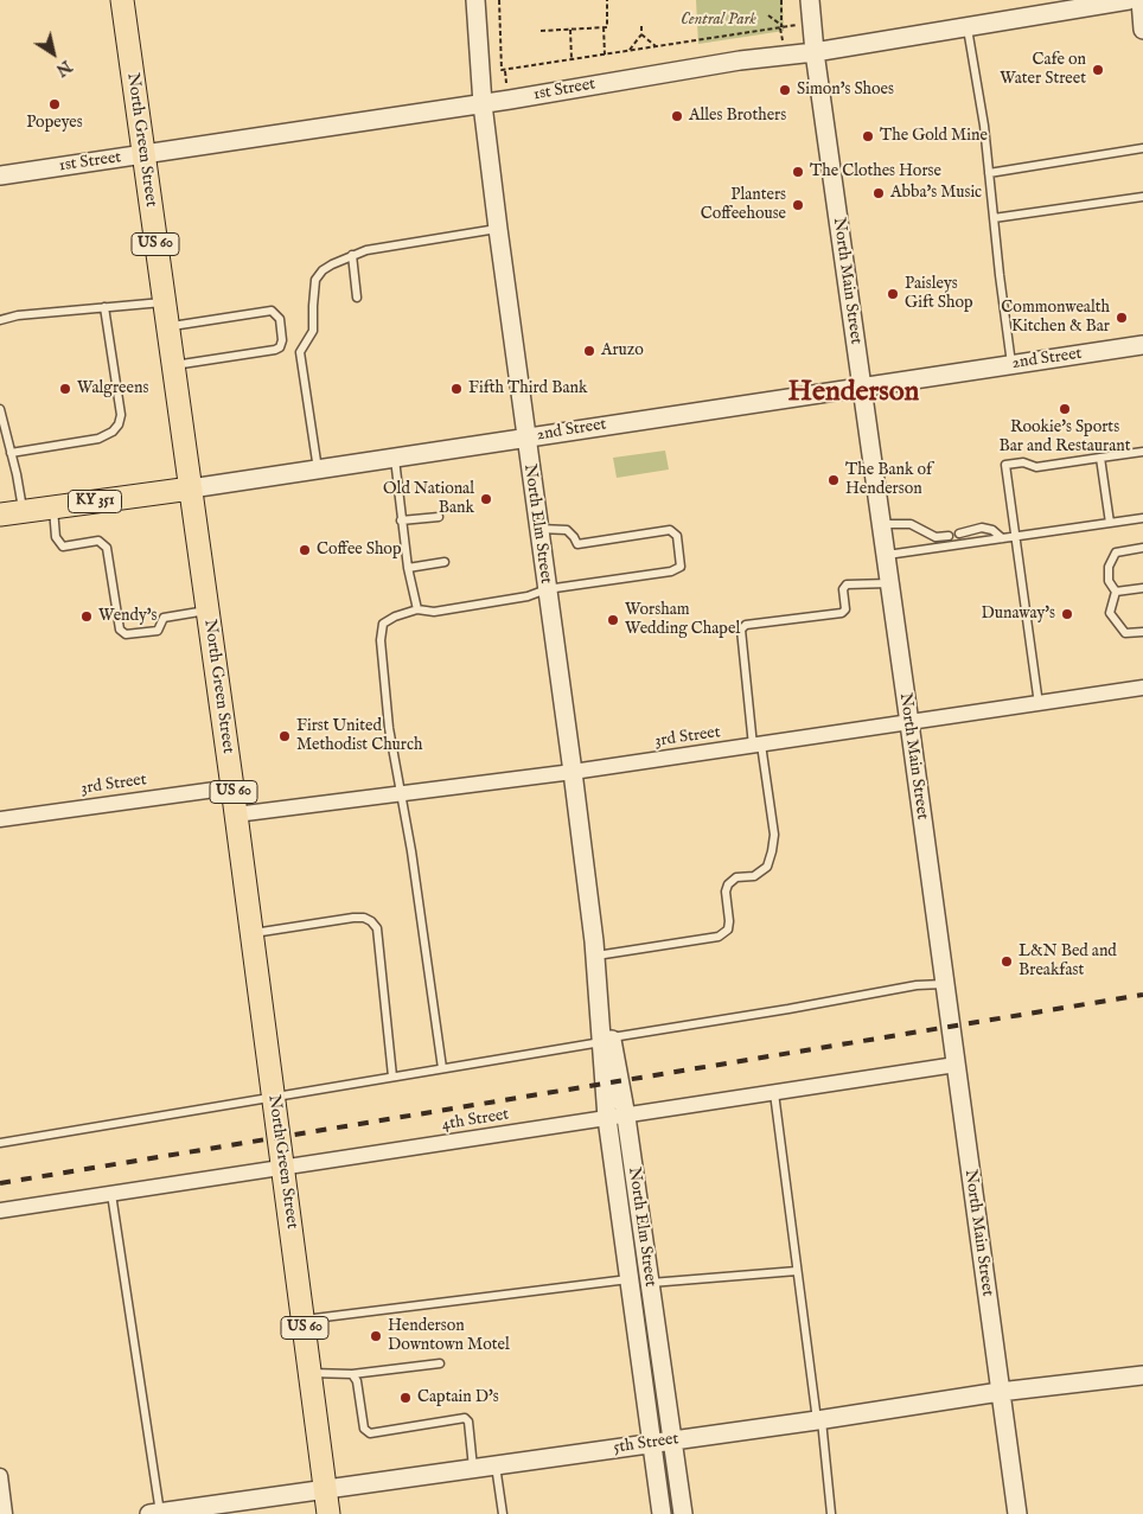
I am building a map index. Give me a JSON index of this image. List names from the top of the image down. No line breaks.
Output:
{"streets":{"main road":["North Green Street","US 60","2nd Street","KY 351"],"street":["1st Street","North Main Street","North Elm Street","3rd Street","4th Street","5th Street"]},"crossings":[["1st Street","North Green Street"],["1st Street","North Main Street"],["1st Street","North Elm Street"],["North Green Street","2nd Street"],["North Green Street","3rd Street"],["North Green Street","4th Street"],["North Green Street","5th Street"],["North Main Street","2nd Street"],["North Main Street","3rd Street"],["North Main Street","4th Street"],["North Main Street","5th Street"],["2nd Street","North Elm Street"],["North Elm Street","3rd Street"],["North Elm Street","4th Street"],["North Elm Street","5th Street"]],"districts":["Henderson"],"parks":["Central Park"],"places":["Cafe on Water Street","Simon's Shoes","Popeyes","Alles Brothers","The Gold Mine","The Clothes Horse","Abba's Music","Planters Coffeehouse","Paisleys Gift Shop","Commonwealth Kitchen & Bar","Aruzo","Walgreens","Fifth Third Bank","Rookie's Sports Bar and Restaurant","The Bank of Henderson","Old National Bank","Coffee Shop","Dunaway's","Wendy's","Worsham Wedding Chapel","First United Methodist Church","L&N Bed and Breakfast","Henderson Downtown Motel","Captain D's"],"north":"bottom right"}
